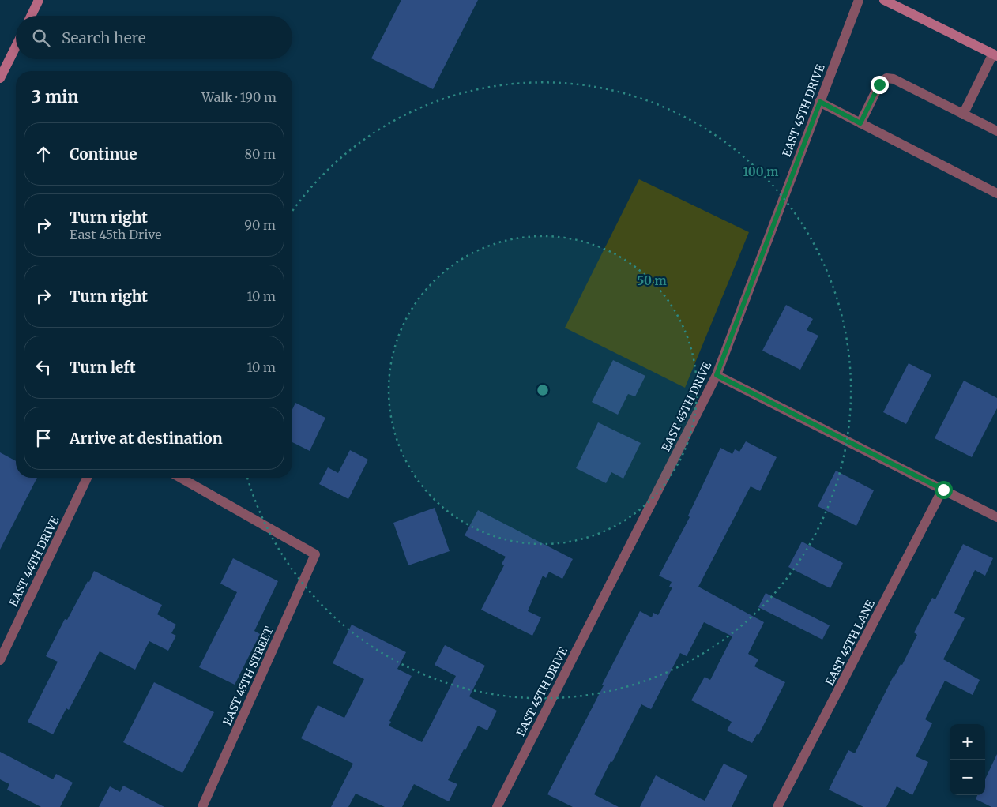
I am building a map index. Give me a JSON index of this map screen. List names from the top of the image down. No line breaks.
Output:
{"streets":{"street":["EAST 45TH DRIVE","EAST 44TH DRIVE","EAST 45TH LANE","EAST 45TH STREET"]},"page":{"search":"Search here","heading":["3 min","Walk · 190 m"],"list":[["Continue","80 m"],["Turn right","East 45th Drive","90 m"],["Turn right","10 m"],["Turn left","10 m"],"Arrive at destination"],"map_buttons":["+","−"]},"rings":["100 m","50 m"]}
